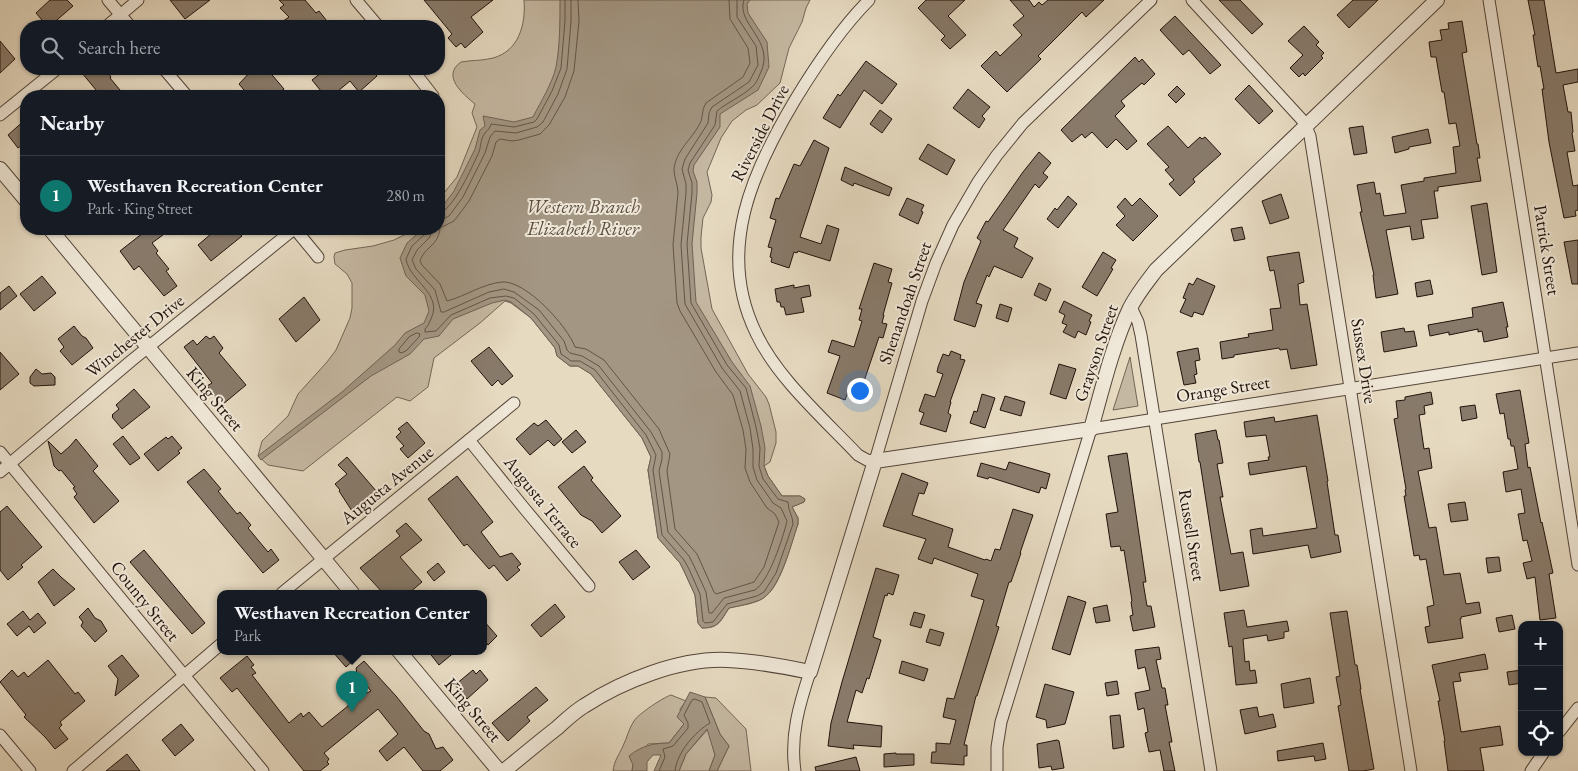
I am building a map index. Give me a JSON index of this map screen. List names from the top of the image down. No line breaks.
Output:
{"streets":{"street":["Riverside Drive","Patrick Street","Shenandoah Street","Winchester Drive","Grayson Street","Sussex Drive","Orange Street","King Street","Augusta Avenue","Augusta Terrace","Russell Street","County Street"]},"crossings":[["Riverside Drive","Shenandoah Street"],["Riverside Drive","Orange Street"],["Patrick Street","Orange Street"],["Shenandoah Street","Orange Street"],["Winchester Drive","King Street"],["Winchester Drive","County Street"],["Grayson Street","Sussex Drive"],["Grayson Street","Orange Street"],["Grayson Street","Russell Street"],["Sussex Drive","Orange Street"],["Orange Street","Russell Street"],["King Street","Augusta Avenue"],["Augusta Avenue","Augusta Terrace"]],"water":["Western Branch Elizabeth River"],"page":{"search":"Search here","heading":"Nearby","list":[{"mark":"1","name":"Westhaven Recreation Center","note":"Park · King Street","value":"280 m"}],"popup":["Westhaven Recreation Center","Park"],"map_buttons":["+","−"],"pins":"1"}}
